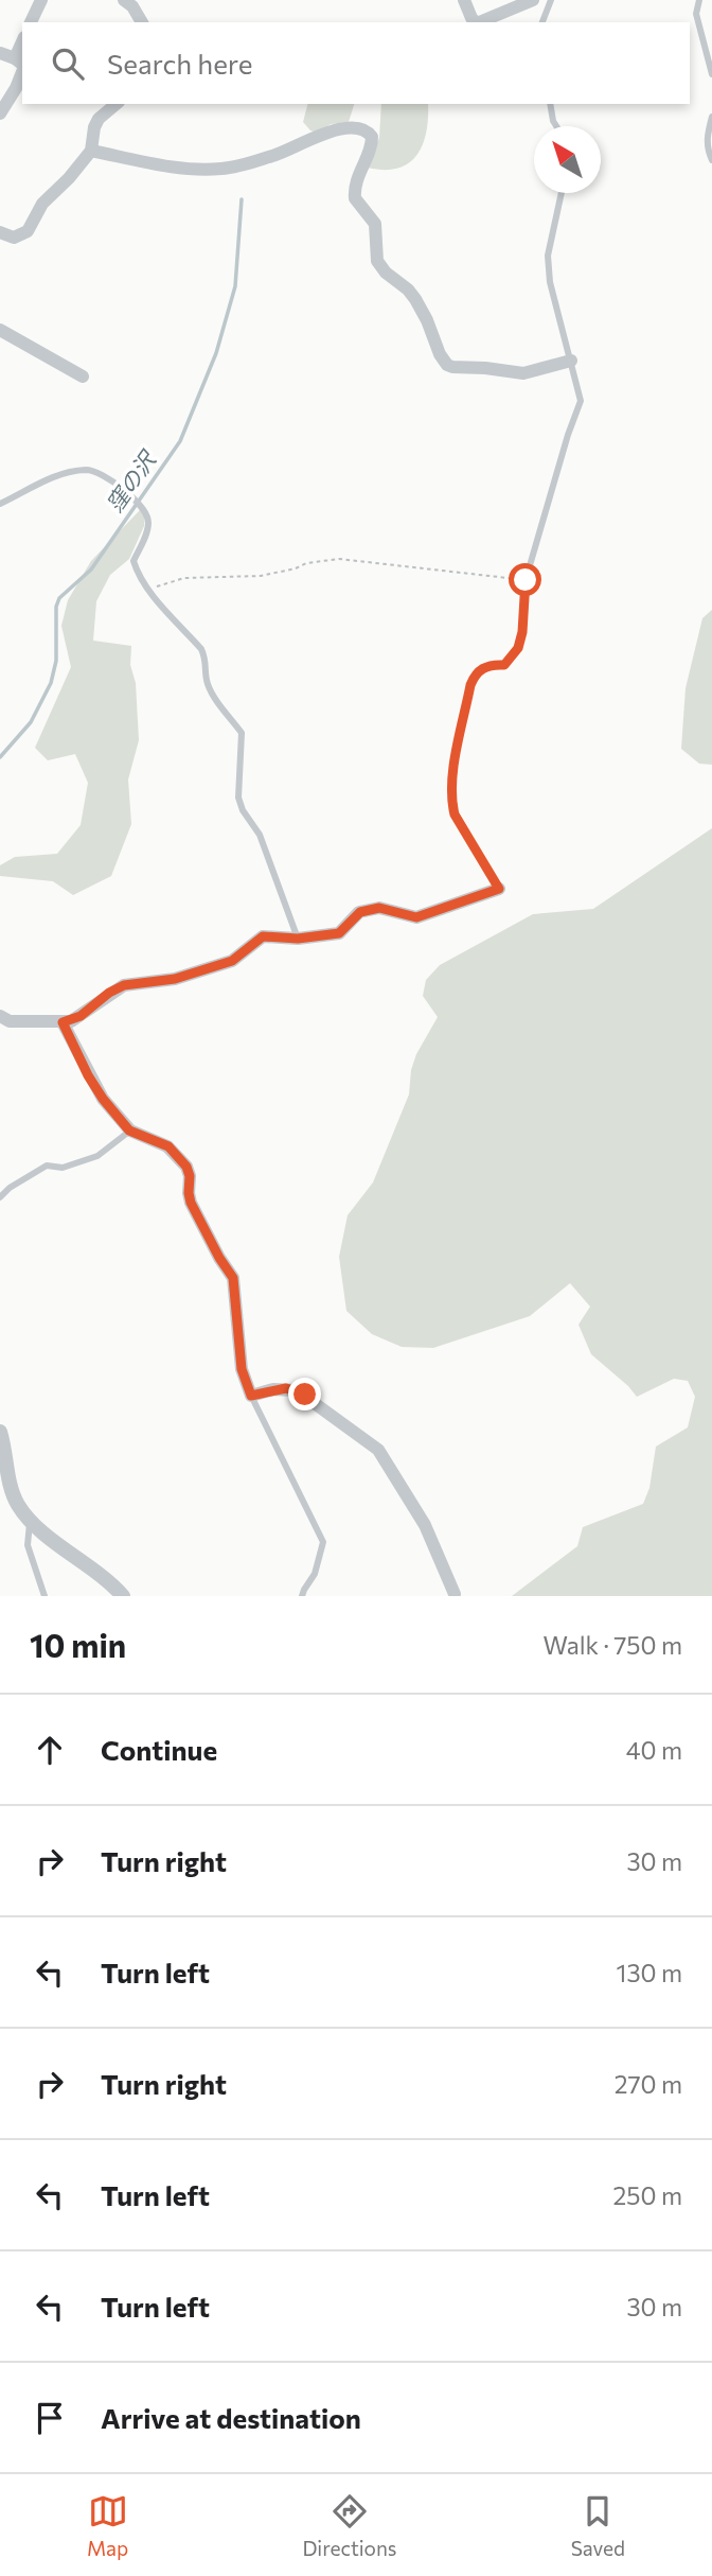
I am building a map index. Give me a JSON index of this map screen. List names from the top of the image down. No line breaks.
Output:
{"water":["窪の沢"],"north":"top left","page":{"search":"Search here","heading":["10 min","Walk · 750 m"],"list":[["Continue","40 m"],["Turn right","30 m"],["Turn left","130 m"],["Turn right","270 m"],["Turn left","250 m"],["Turn left","30 m"],"Arrive at destination"],"nav":["Map","Directions","Saved"]}}
